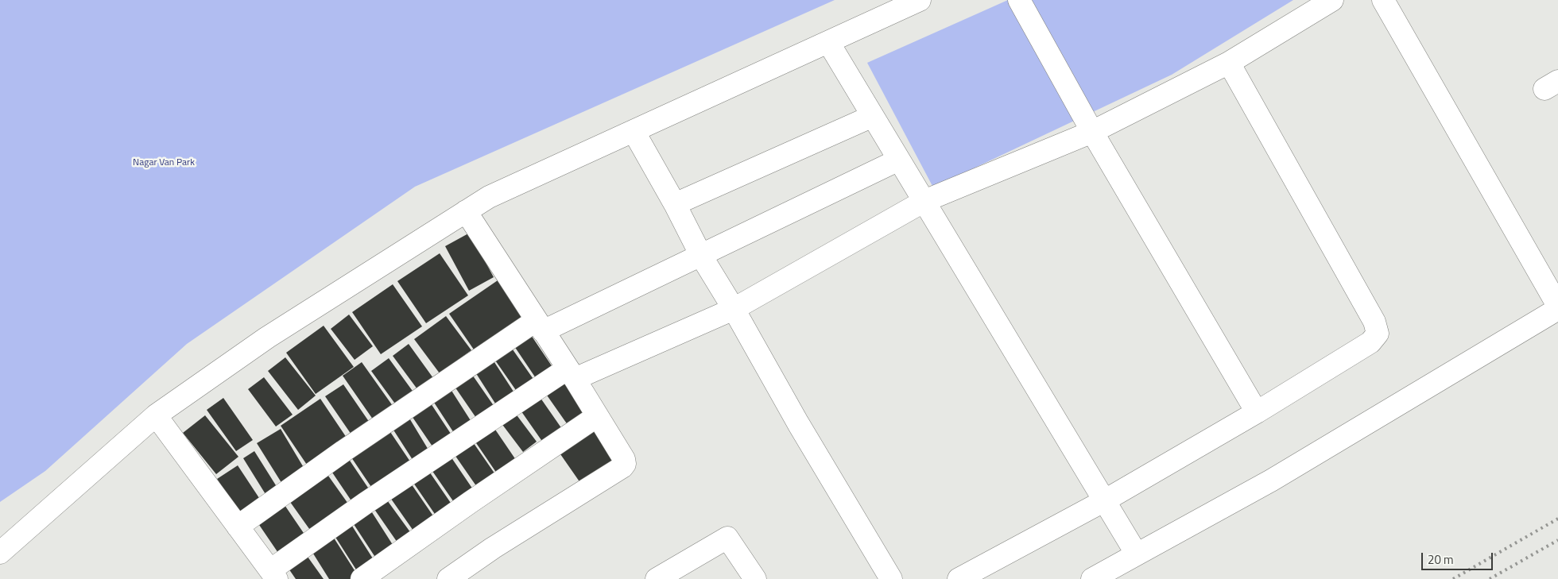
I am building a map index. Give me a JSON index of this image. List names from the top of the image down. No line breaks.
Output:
{"parks":["Nagar Van Park"],"scale_bar":"20 m"}
